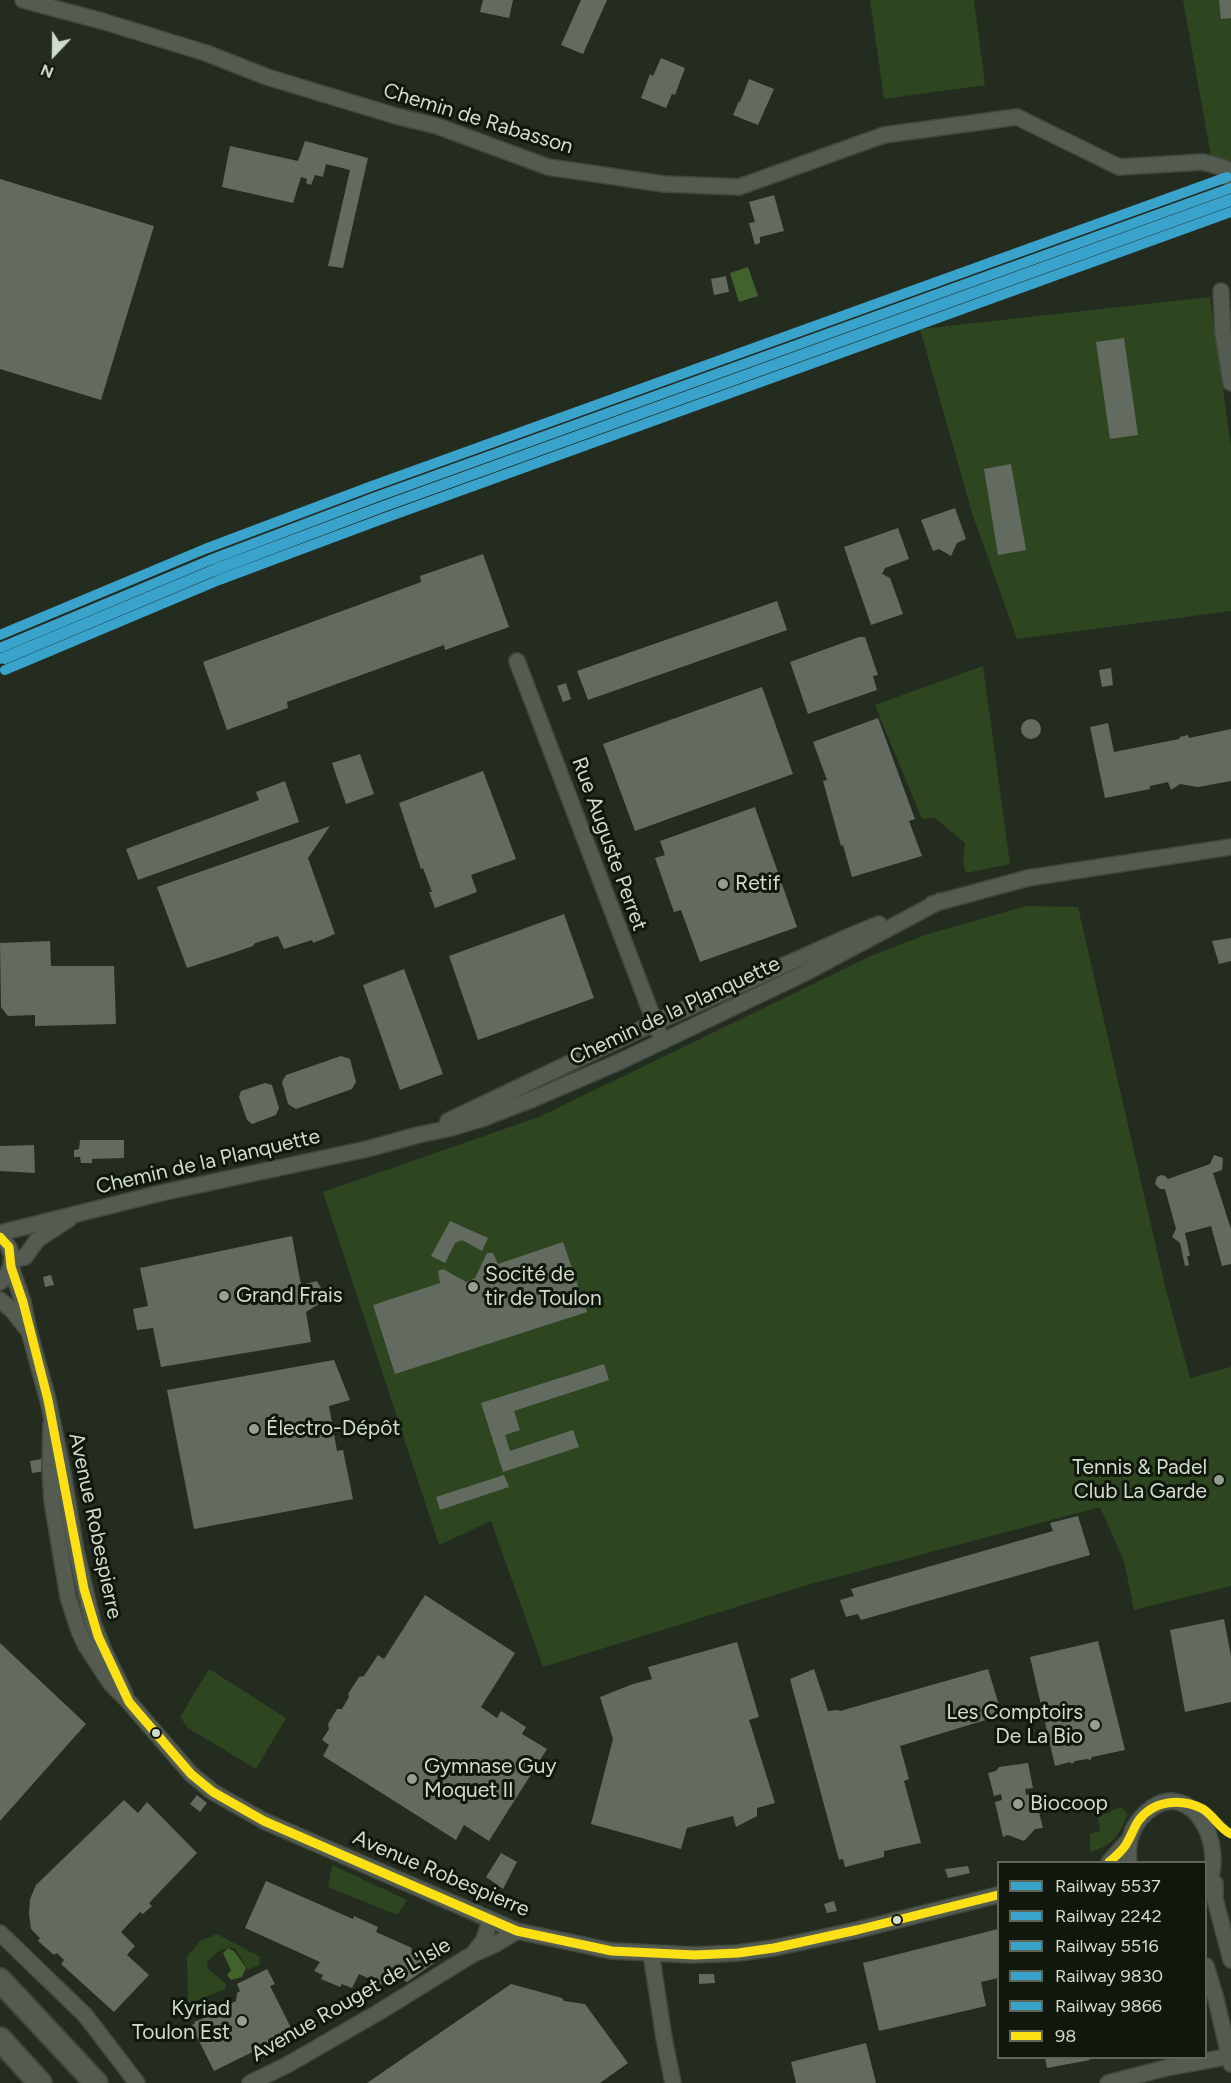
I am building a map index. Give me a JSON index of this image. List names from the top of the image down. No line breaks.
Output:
{"streets":{"street":["Chemin de Rabasson","Rue Auguste Perret","Chemin de la Planquette","Avenue Robespierre","Avenue Rouget de L'Isle"]},"crossings":[["Rue Auguste Perret","Chemin de la Planquette"],["Chemin de la Planquette","Avenue Robespierre"],["Avenue Robespierre","Avenue Rouget de L'Isle"]],"places":["Retif","Socité de tir de Toulon","Grand Frais","Électro-Dépôt","Tennis & Padel Club La Garde","Les Comptoirs De La Bio","Gymnase Guy Moquet II","Biocoop","Kyriad Toulon Est"],"lines":["rail line 9866","rail line 2242","rail line 5537","rail line 5516","rail line 9830","transit line 98"],"legend":["Railway 5537","Railway 2242","Railway 5516","Railway 9830","Railway 9866","98"],"north":"bottom"}
